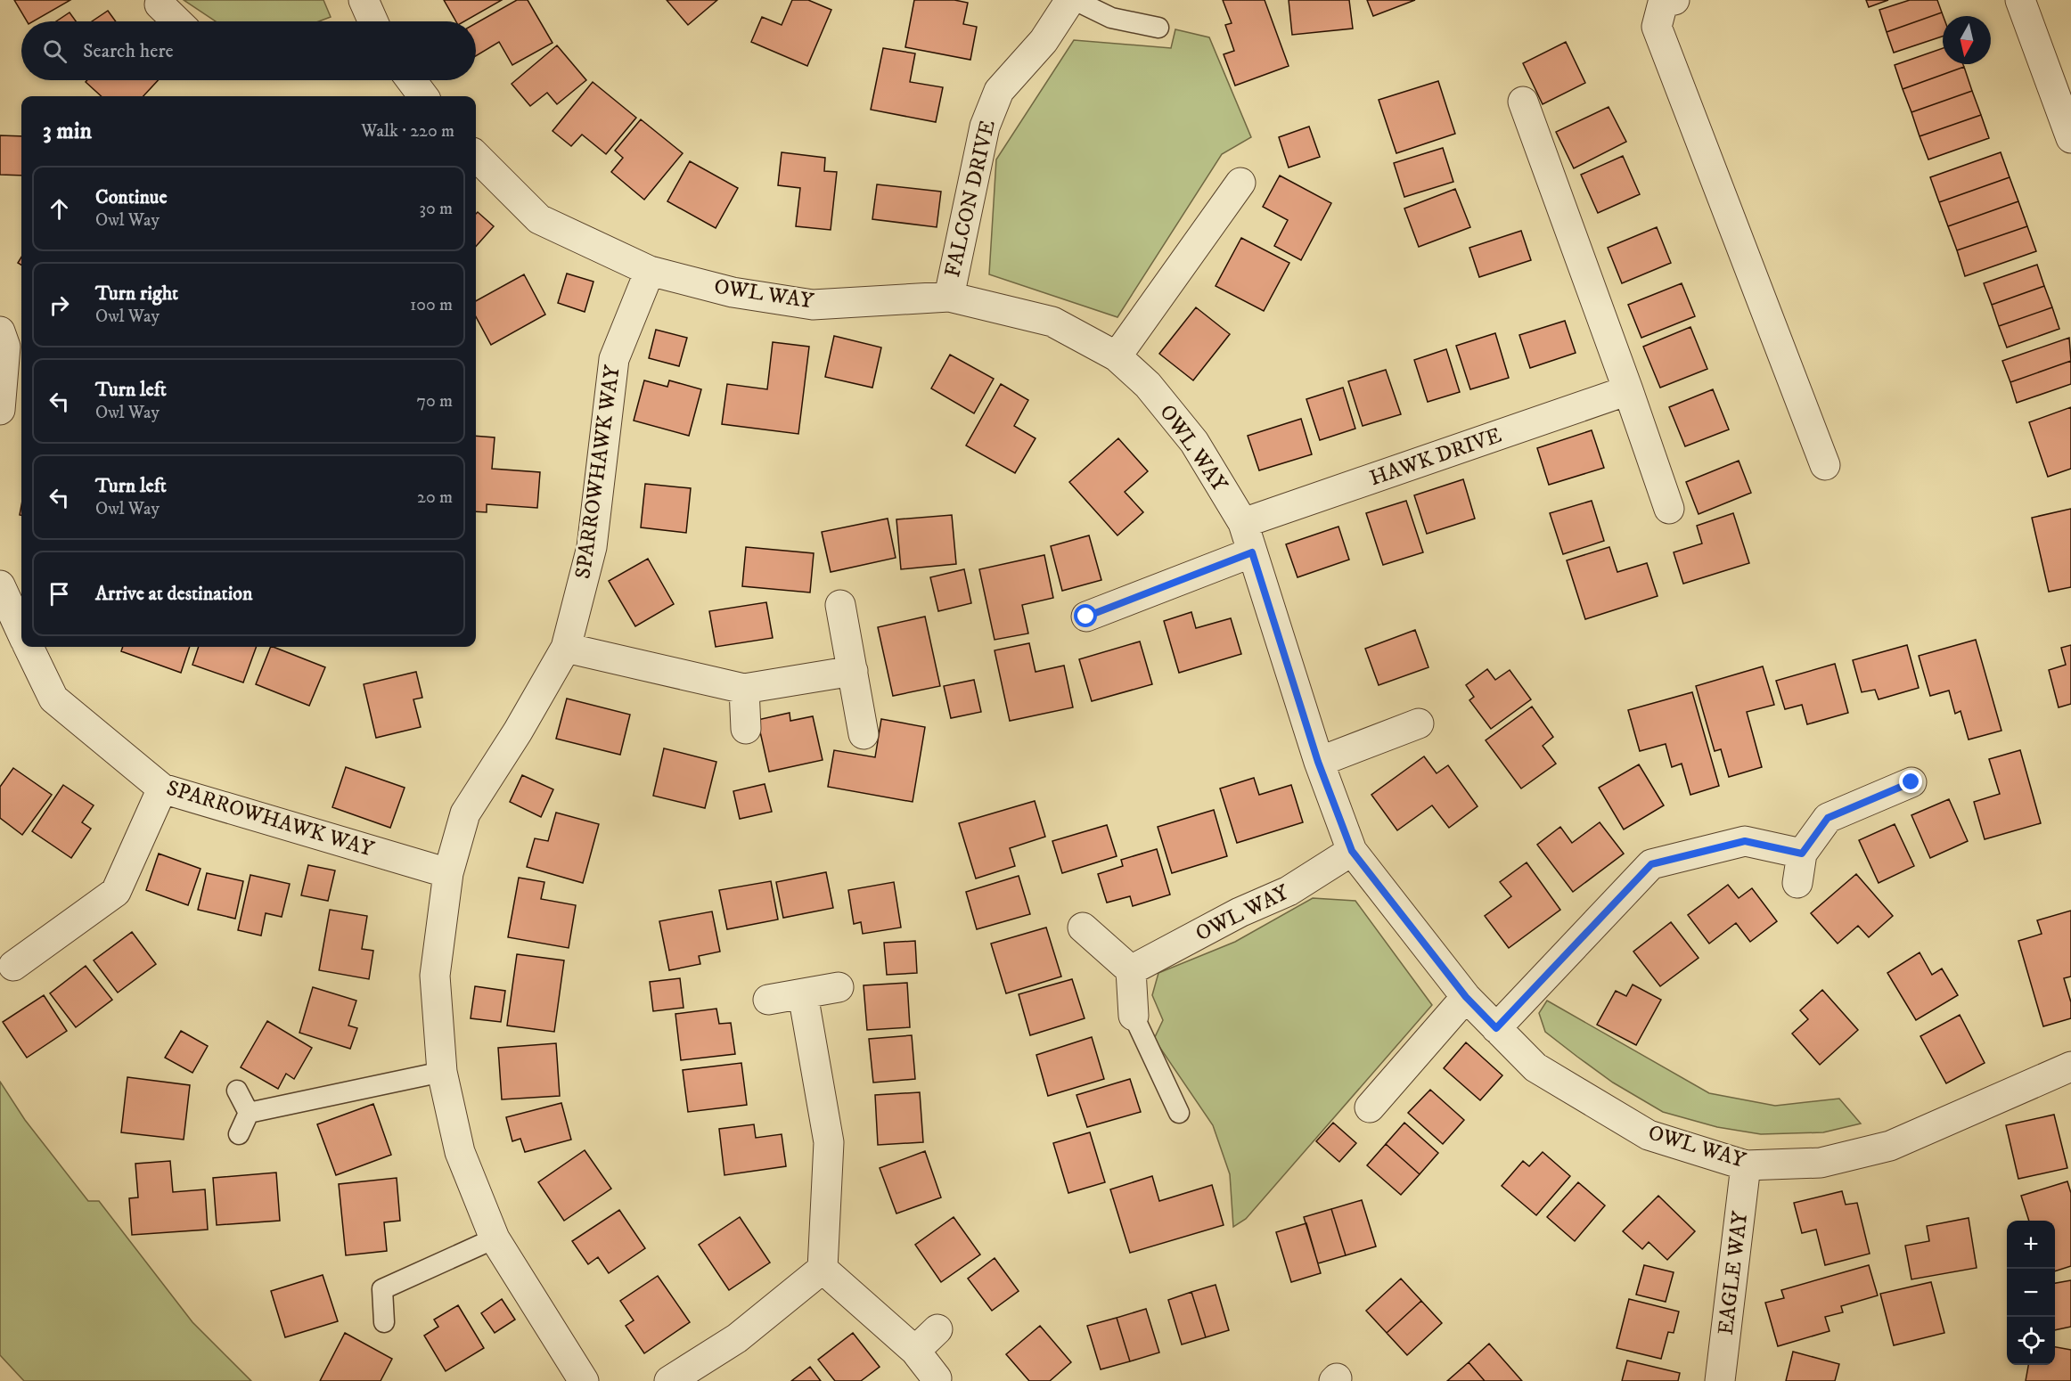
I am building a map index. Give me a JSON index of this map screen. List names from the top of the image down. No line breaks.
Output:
{"streets":{"street":["FALCON DRIVE","OWL WAY","HAWK DRIVE","SPARROWHAWK WAY","EAGLE WAY"]},"crossings":[["FALCON DRIVE","OWL WAY"],["OWL WAY","HAWK DRIVE"],["OWL WAY","SPARROWHAWK WAY"],["OWL WAY","EAGLE WAY"]],"north":"bottom","page":{"search":"Search here","heading":["3 min","Walk · 220 m"],"list":[["Continue","Owl Way","30 m"],["Turn right","Owl Way","100 m"],["Turn left","Owl Way","70 m"],["Turn left","Owl Way","20 m"],"Arrive at destination"],"map_buttons":["+","−"]}}
